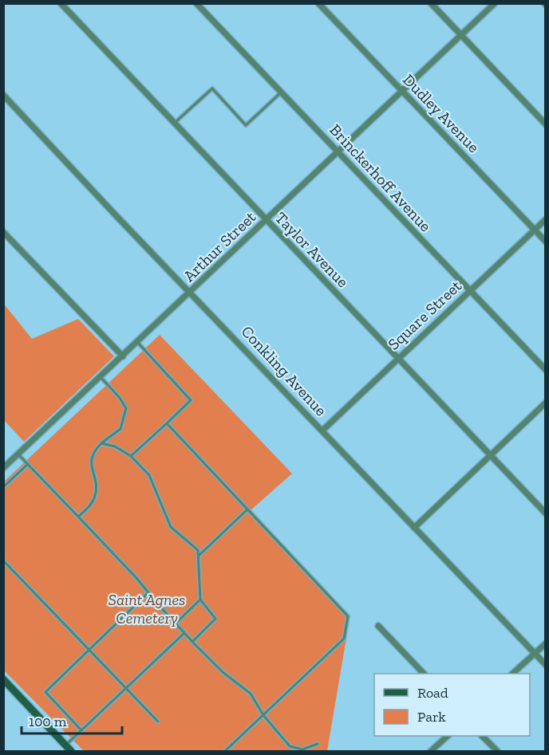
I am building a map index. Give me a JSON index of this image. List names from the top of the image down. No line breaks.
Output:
{"streets":{"street":["Dudley Avenue","Brinckerhoff Avenue","Arthur Street","Taylor Avenue","Square Street","Conkling Avenue"]},"crossings":[["Dudley Avenue","Arthur Street"],["Dudley Avenue","Square Street"],["Brinckerhoff Avenue","Arthur Street"],["Brinckerhoff Avenue","Square Street"],["Arthur Street","Taylor Avenue"],["Arthur Street","Conkling Avenue"],["Taylor Avenue","Square Street"],["Square Street","Conkling Avenue"]],"parks":["Saint Agnes Cemetery"],"legend":["Road","Park"],"scale_bar":"100 m"}
